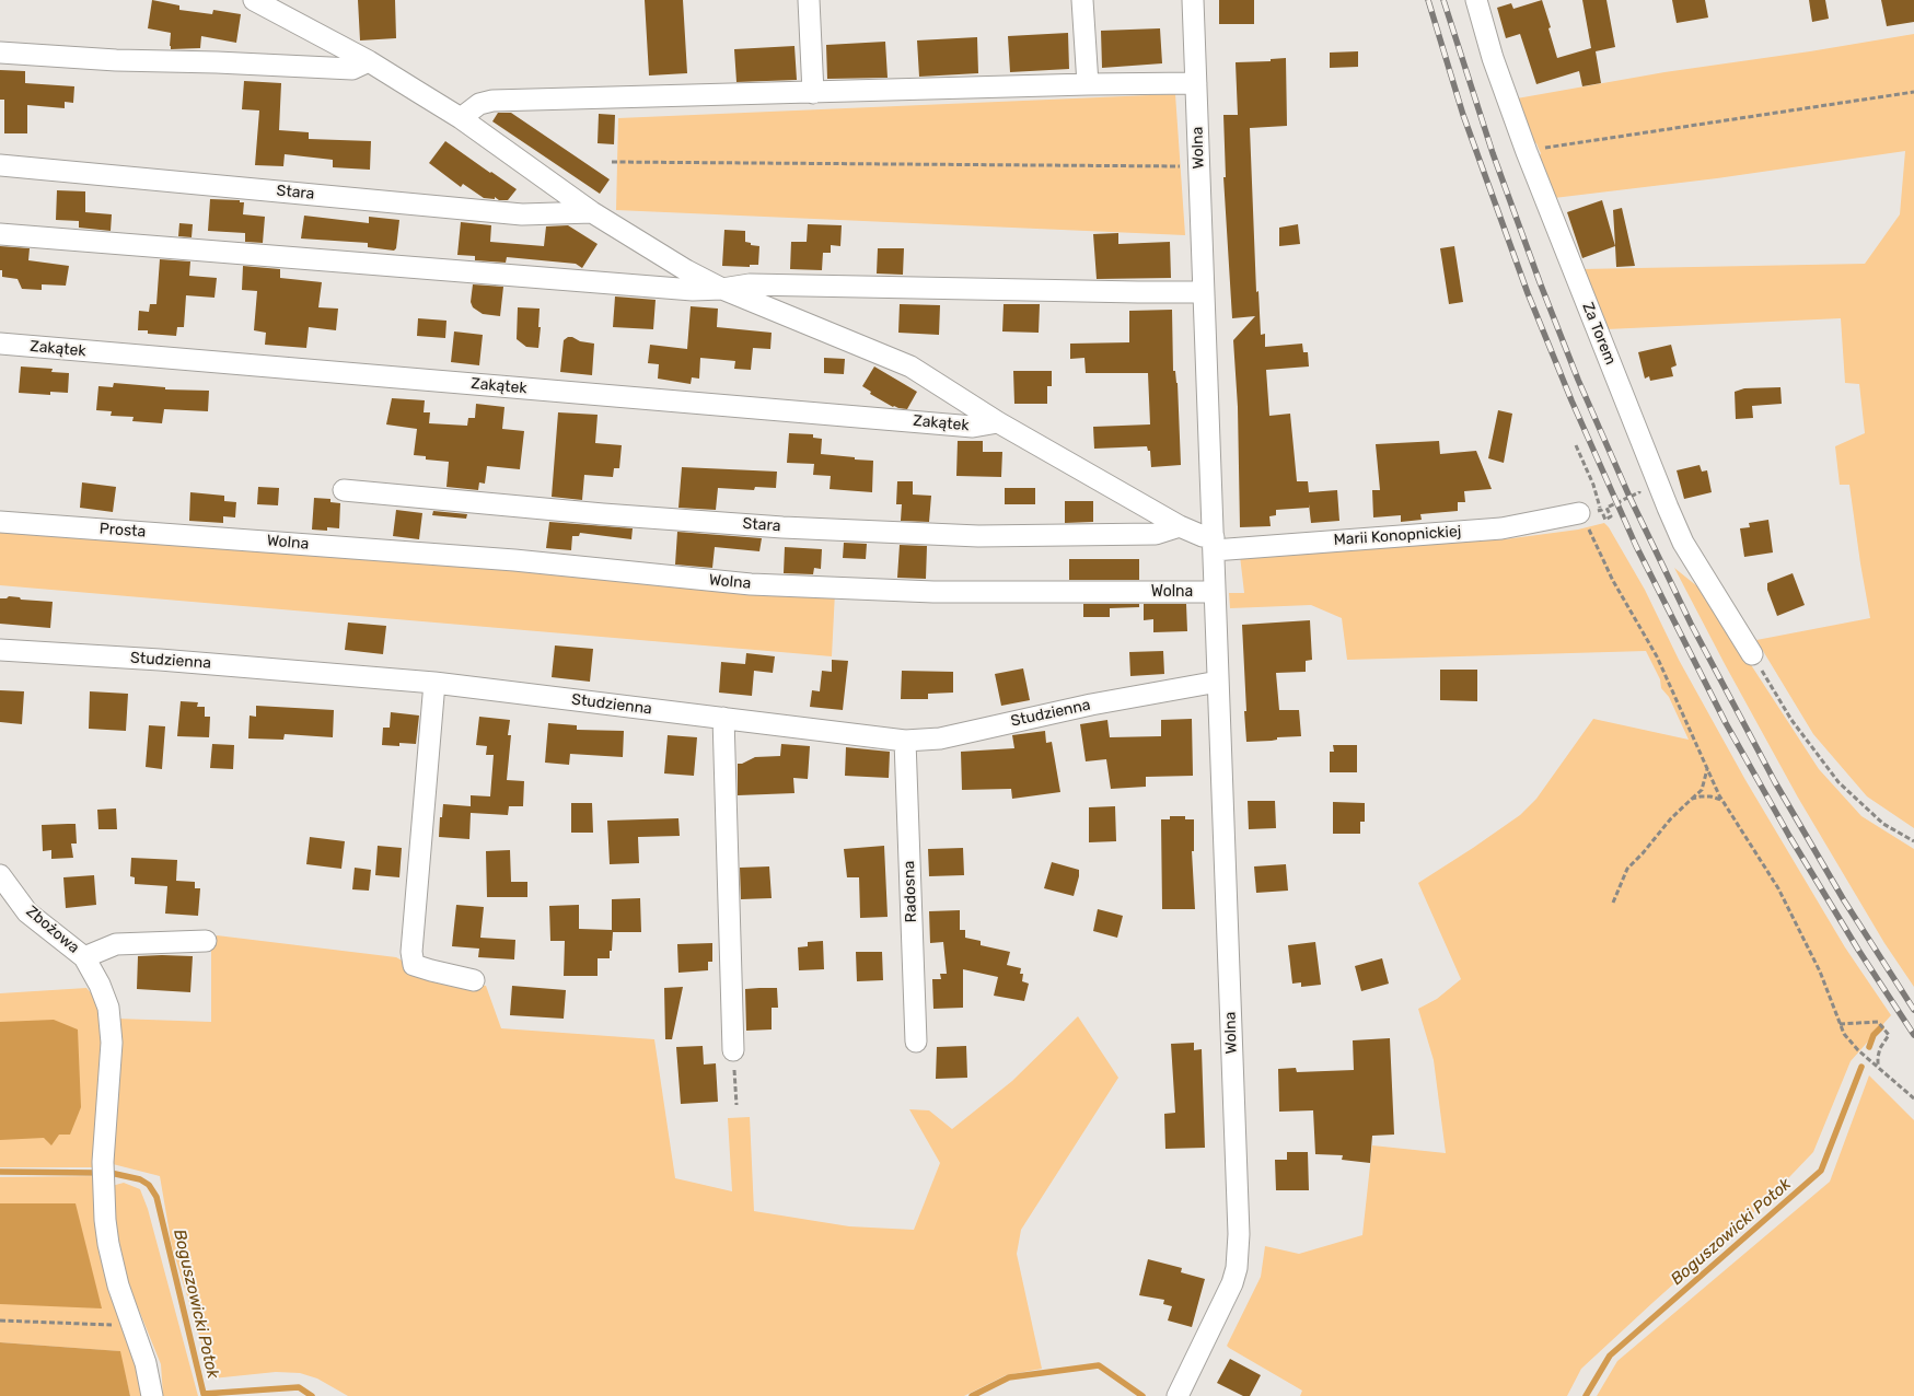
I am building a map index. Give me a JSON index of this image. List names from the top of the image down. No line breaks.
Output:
{"streets":{"street":["Wolna","Stara","Za Torem","Zakątek","Prosta","Marii Konopnickiej","Studzienna","Radosna","Zbożowa"]},"crossings":[["Wolna","Prosta"],["Wolna","Marii Konopnickiej"],["Wolna","Studzienna"],["Studzienna","Radosna"]],"water":["Boguszowicki Potok"]}
